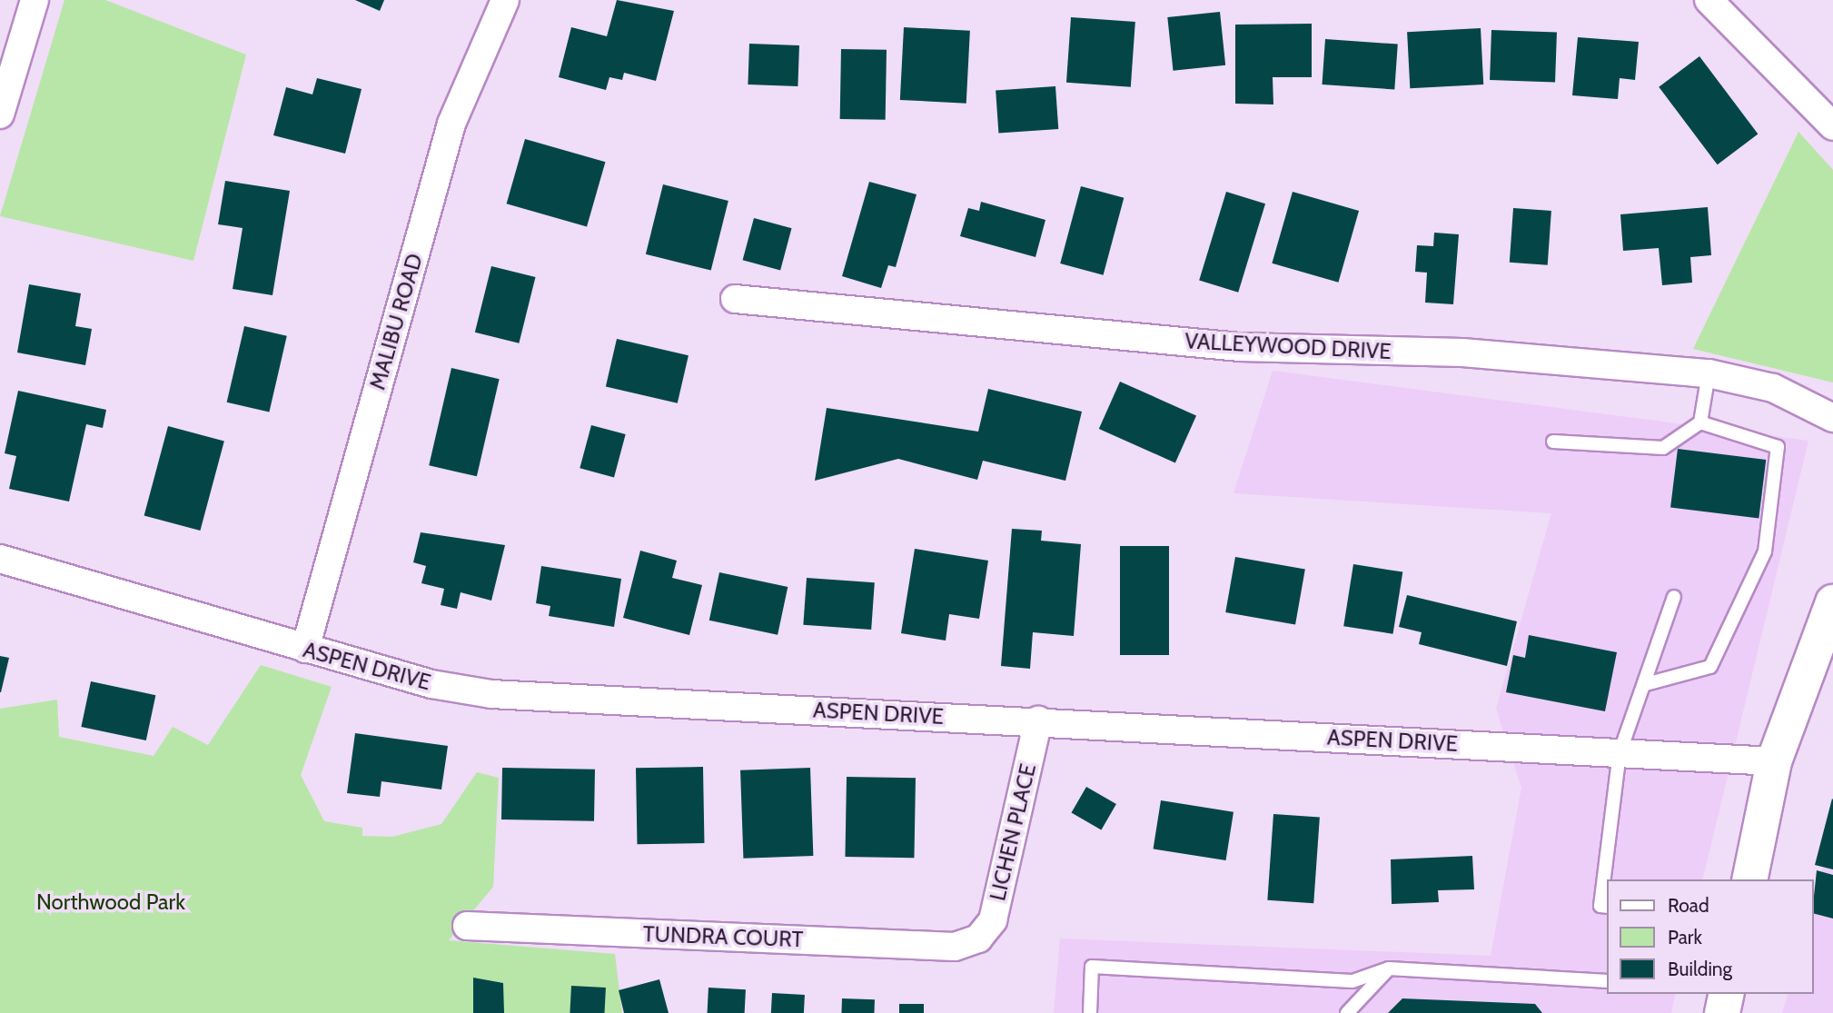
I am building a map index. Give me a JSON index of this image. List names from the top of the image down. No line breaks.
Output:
{"streets":{"street":["MALIBU ROAD","VALLEYWOOD DRIVE","ASPEN DRIVE","LICHEN PLACE","TUNDRA COURT"]},"crossings":[["MALIBU ROAD","ASPEN DRIVE"],["ASPEN DRIVE","LICHEN PLACE"],["LICHEN PLACE","TUNDRA COURT"]],"parks":["Northwood Park"],"legend":["Road","Park","Building"]}
